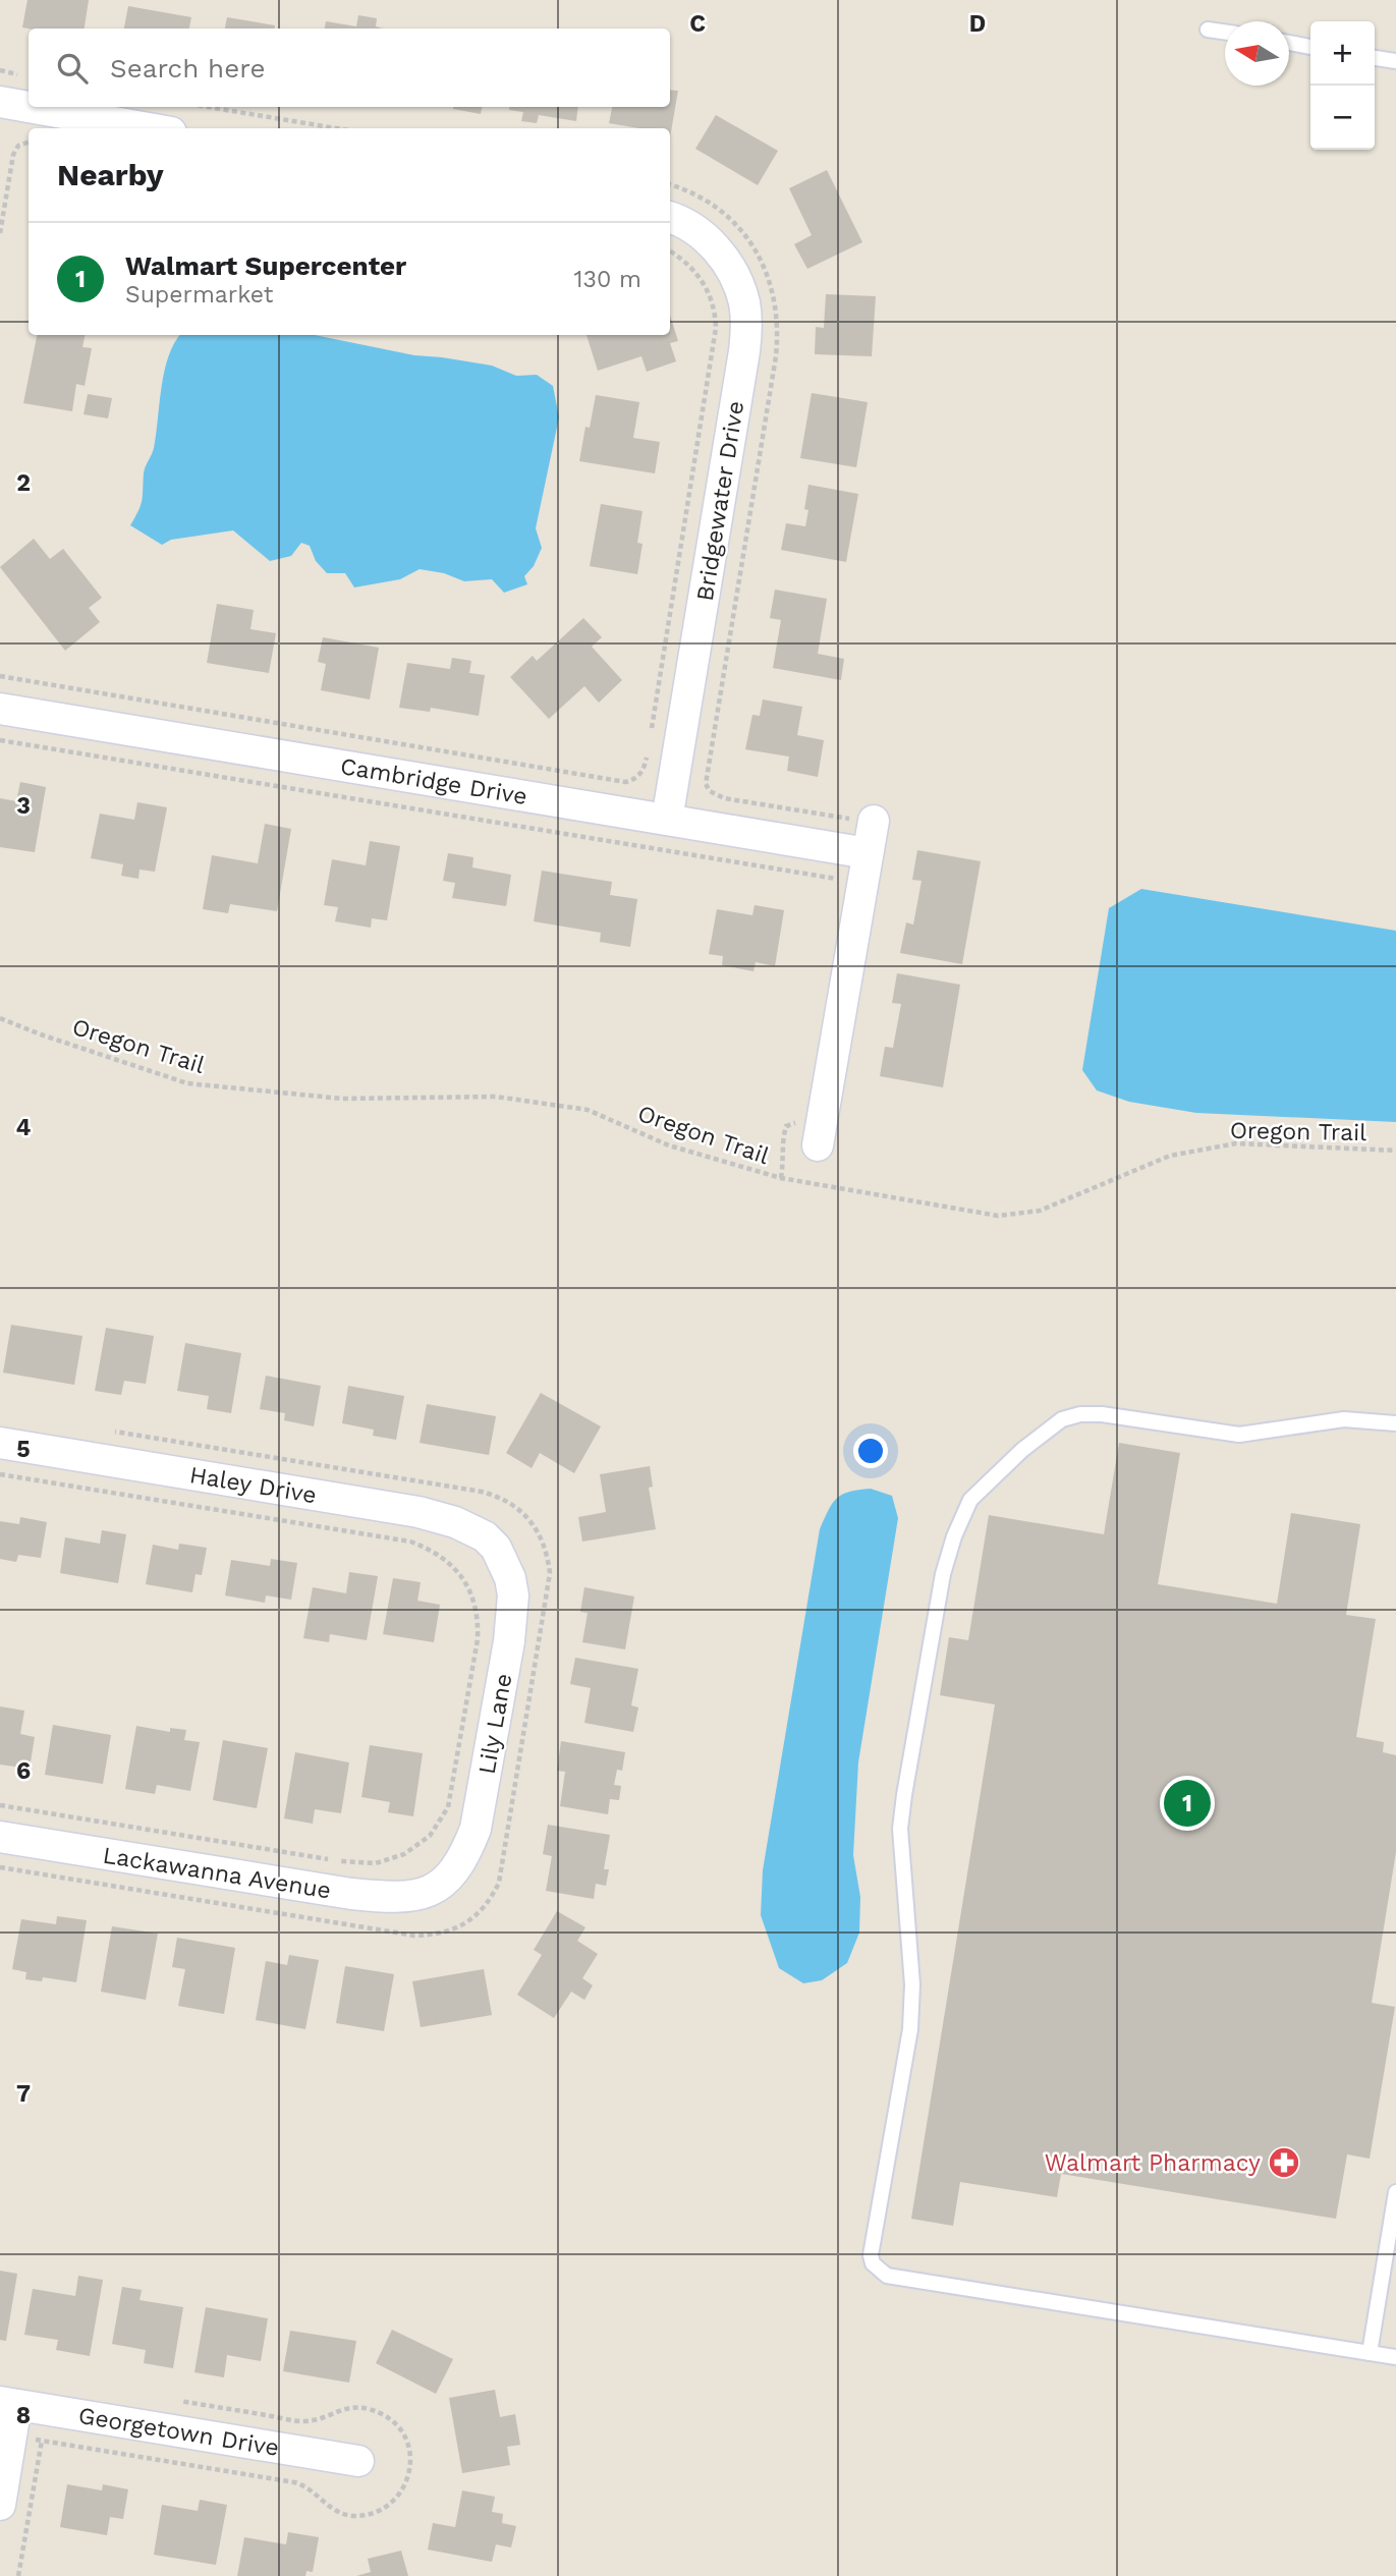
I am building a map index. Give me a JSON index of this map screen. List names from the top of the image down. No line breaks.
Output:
{"streets":{"street":["Bridgewater Drive","Cambridge Drive","Haley Drive","Lily Lane","Lackawanna Avenue","Georgetown Drive"],"path":["Oregon Trail"]},"crossings":[["Bridgewater Drive","Cambridge Drive"],["Haley Drive","Lily Lane"],["Lily Lane","Lackawanna Avenue"]],"places":{"pharmacy":["Walmart Pharmacy"]},"north":"left","page":{"map_buttons":["+","−"],"search":"Search here","heading":"Nearby","list":[{"mark":"1","name":"Walmart Supercenter","note":"Supermarket","value":"130 m"}],"pins":"1"},"grid":{"columns":["C","D"],"rows":["2","3","4","5","6","7","8"]}}
